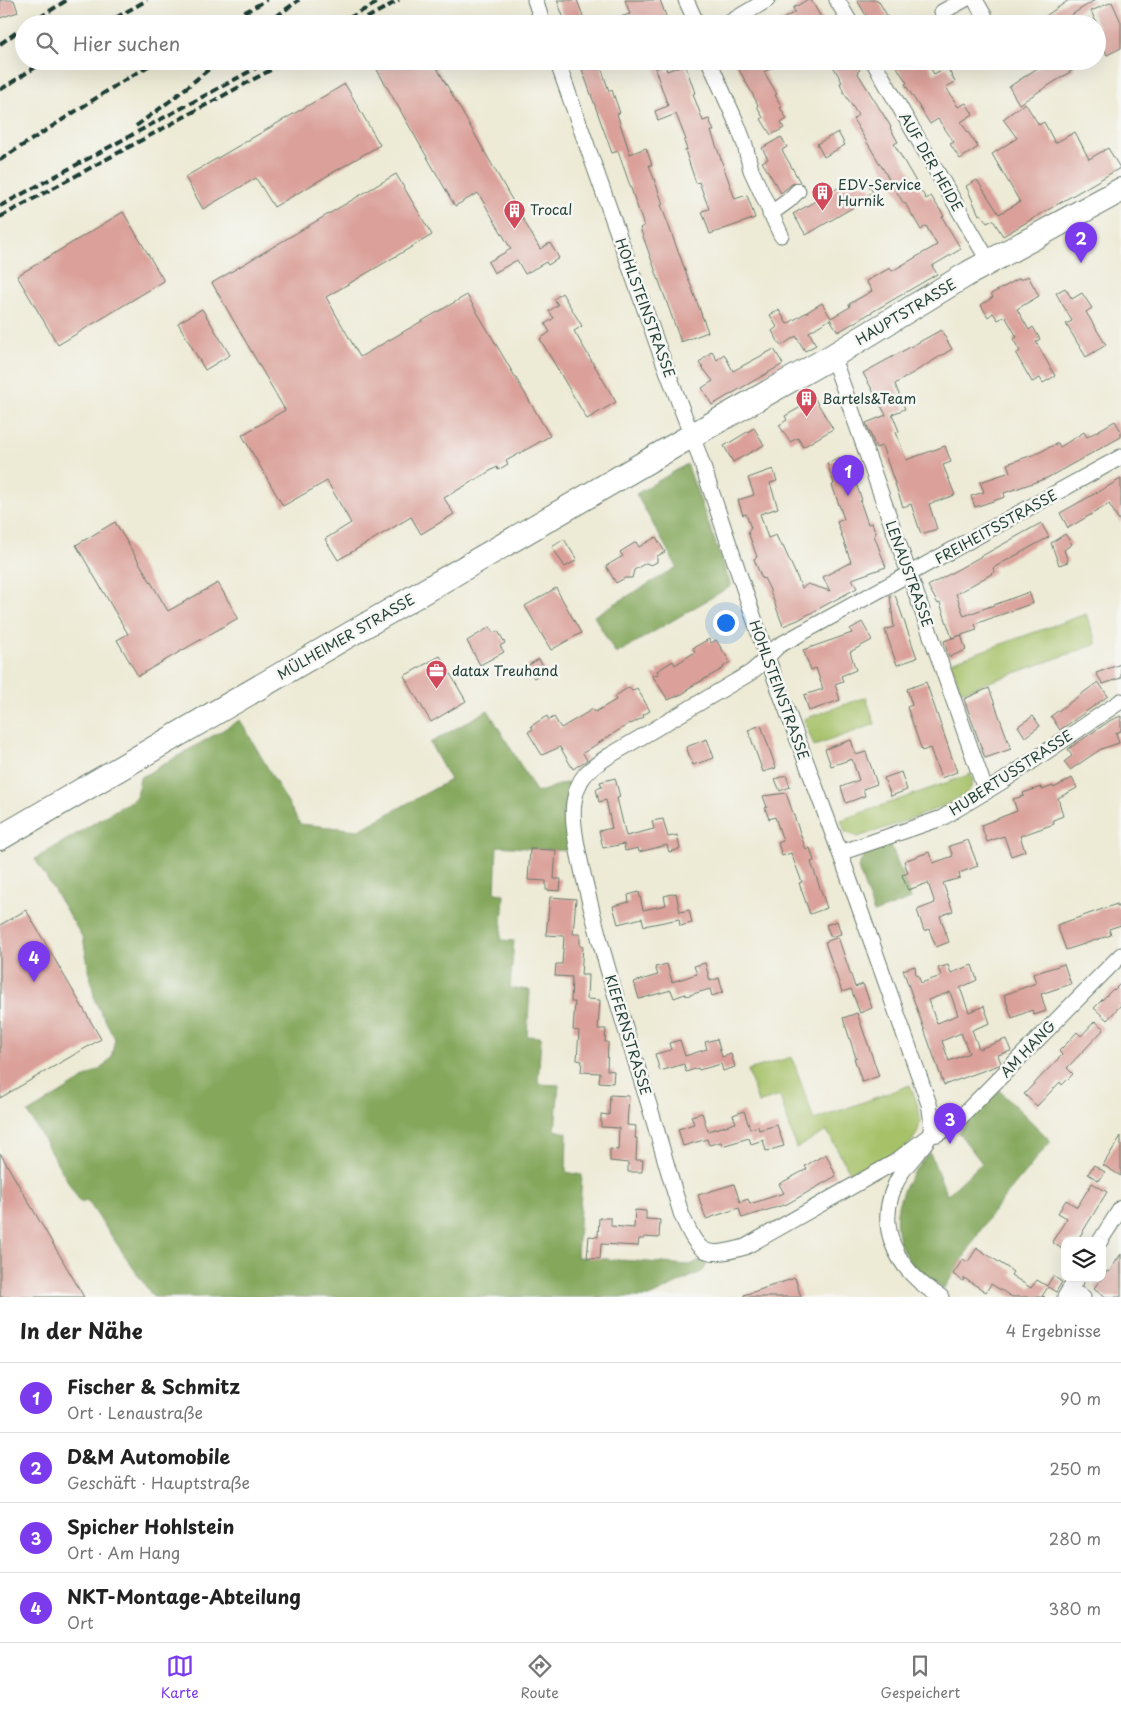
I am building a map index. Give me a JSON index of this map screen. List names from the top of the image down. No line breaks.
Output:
{"streets":{"main road":["HAUPTSTRASSE","MÜLHEIMER STRASSE"],"street":["AUF DER HEIDE","HOHLSTEINSTRASSE","FREIHEITSSTRASSE","LENAUSTRASSE","HUBERTUSSTRASSE","KIEFERNSTRASSE","AM HANG"]},"crossings":[["AUF DER HEIDE","HAUPTSTRASSE"],["HOHLSTEINSTRASSE","HAUPTSTRASSE"],["HOHLSTEINSTRASSE","FREIHEITSSTRASSE"],["HOHLSTEINSTRASSE","MÜLHEIMER STRASSE"],["HOHLSTEINSTRASSE","HUBERTUSSTRASSE"],["HOHLSTEINSTRASSE","KIEFERNSTRASSE"],["HOHLSTEINSTRASSE","AM HANG"],["HAUPTSTRASSE","LENAUSTRASSE"],["HAUPTSTRASSE","MÜLHEIMER STRASSE"],["FREIHEITSSTRASSE","LENAUSTRASSE"],["FREIHEITSSTRASSE","KIEFERNSTRASSE"],["LENAUSTRASSE","HUBERTUSSTRASSE"],["KIEFERNSTRASSE","AM HANG"]],"places":{"building":["EDV-Service Hurnik","Trocal","Bartels&Team"],"office":["datax Treuhand"]},"page":{"search":"Hier suchen","pins":["2","1","4","3"],"heading":["In der Nähe","4 Ergebnisse"],"list":[{"mark":"1","name":"Fischer & Schmitz","note":"Ort · Lenaustraße","value":"90 m"},{"mark":"2","name":"D&M Automobile","note":"Geschäft · Hauptstraße","value":"250 m"},{"mark":"3","name":"Spicher Hohlstein","note":"Ort · Am Hang","value":"280 m"},{"mark":"4","name":"NKT-Montage-Abteilung","note":"Ort","value":"380 m"}],"nav":["Karte","Route","Gespeichert"]}}
